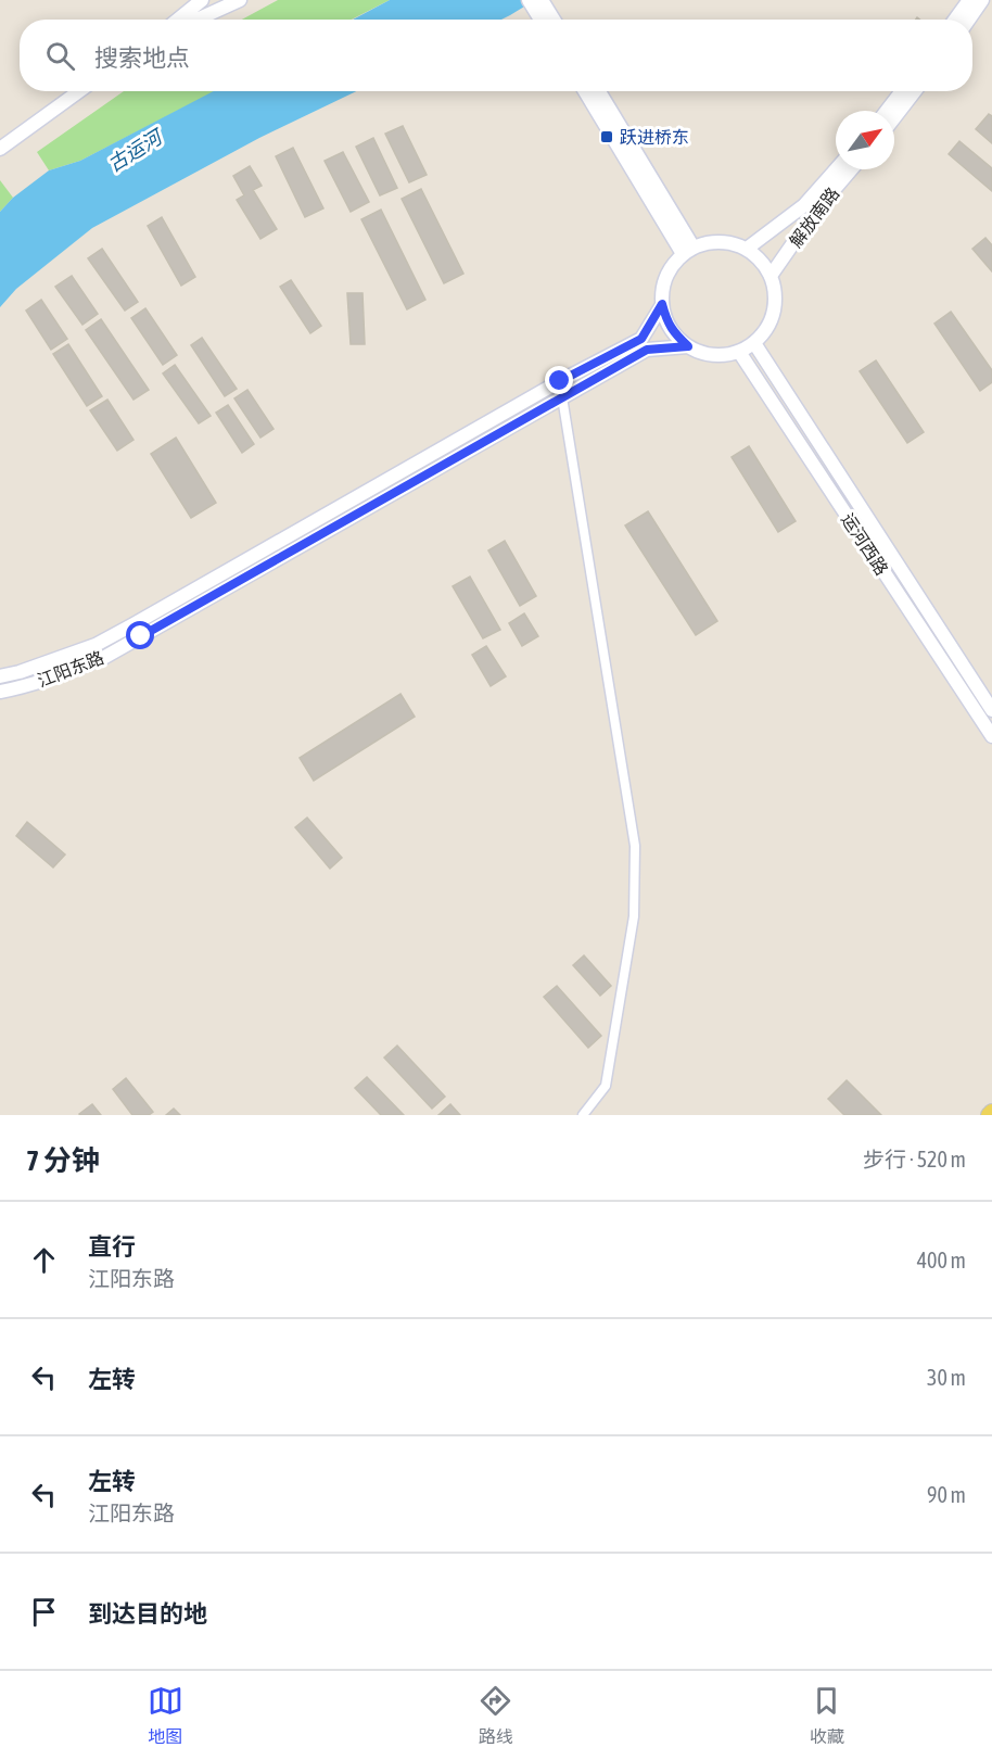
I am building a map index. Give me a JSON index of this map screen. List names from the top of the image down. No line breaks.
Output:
{"streets":{"main road":["解放南路","运河西路","江阳东路"]},"crossings":[["解放南路","运河西路"],["解放南路","江阳东路"],["运河西路","江阳东路"]],"water":["古运河"],"places":{"transit":["跃进桥东"]},"north":"top right","page":{"search":"搜索地点","heading":["7 分钟","步行 · 520 m"],"list":[["直行","江阳东路","400 m"],["左转","30 m"],["左转","江阳东路","90 m"],"到达目的地"],"nav":["地图","路线","收藏"]}}
